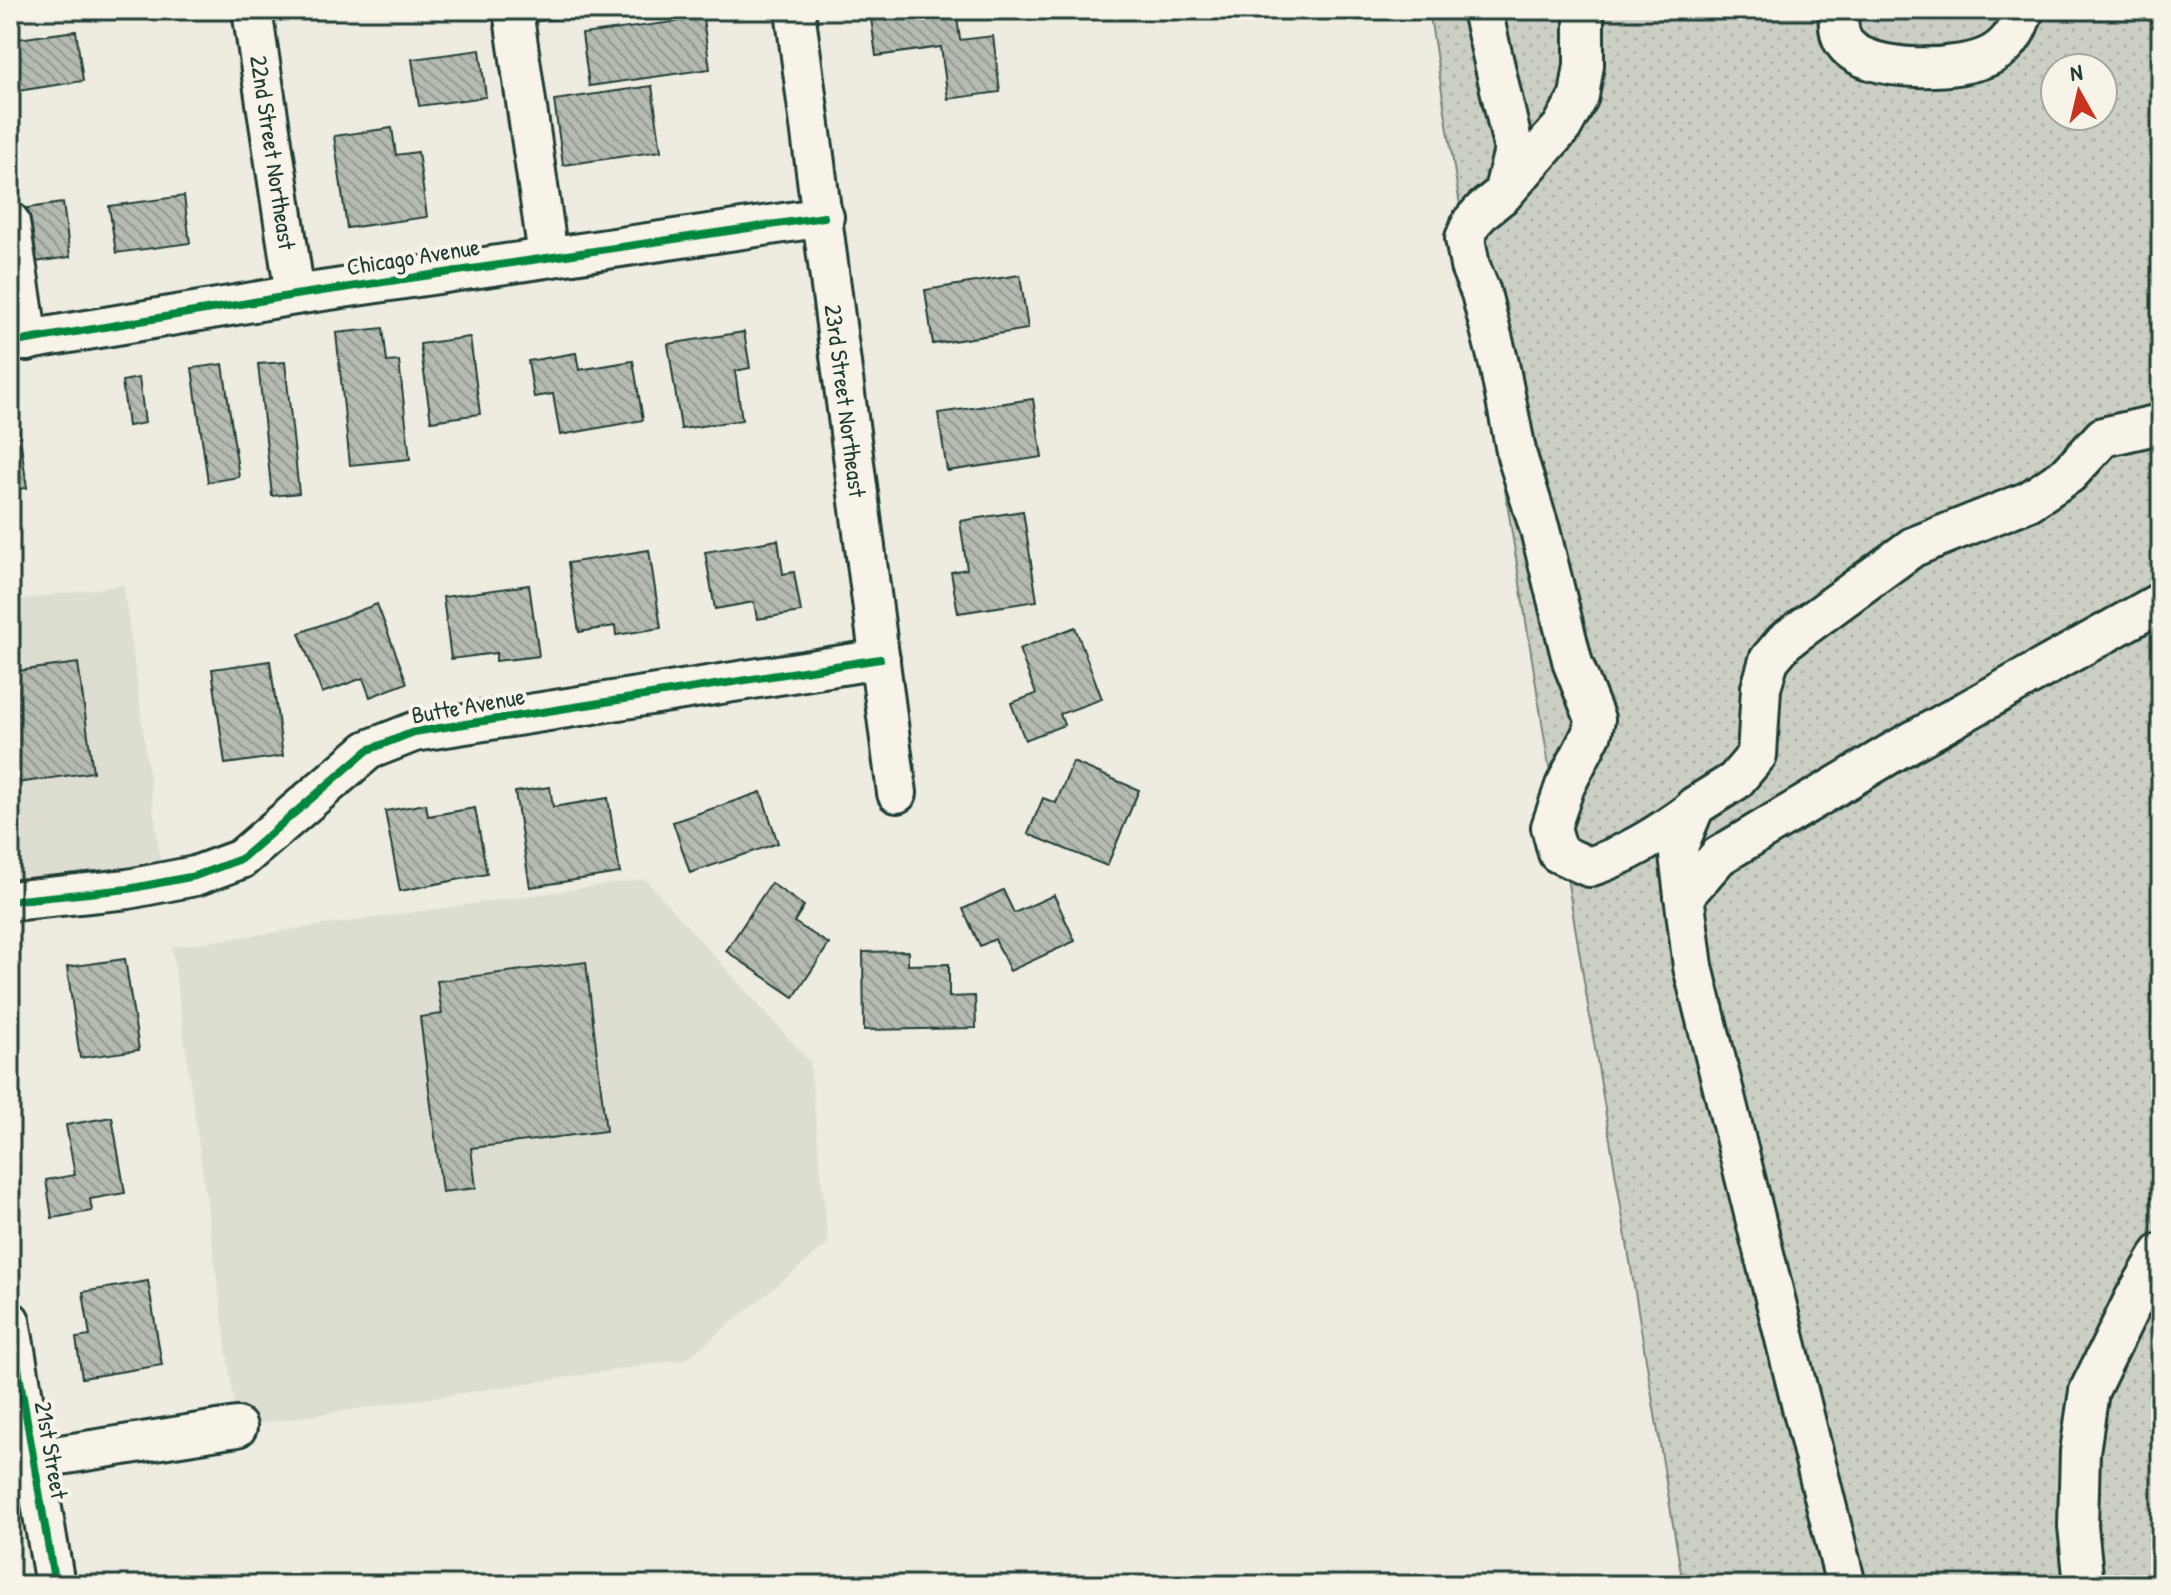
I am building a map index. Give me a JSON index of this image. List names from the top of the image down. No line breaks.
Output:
{"streets":{"street":["22nd Street Northeast","Chicago Avenue","23rd Street Northeast","Butte Avenue","21st Street"]},"crossings":[["22nd Street Northeast","Chicago Avenue"],["Chicago Avenue","23rd Street Northeast"],["23rd Street Northeast","Butte Avenue"]],"north":"top"}
